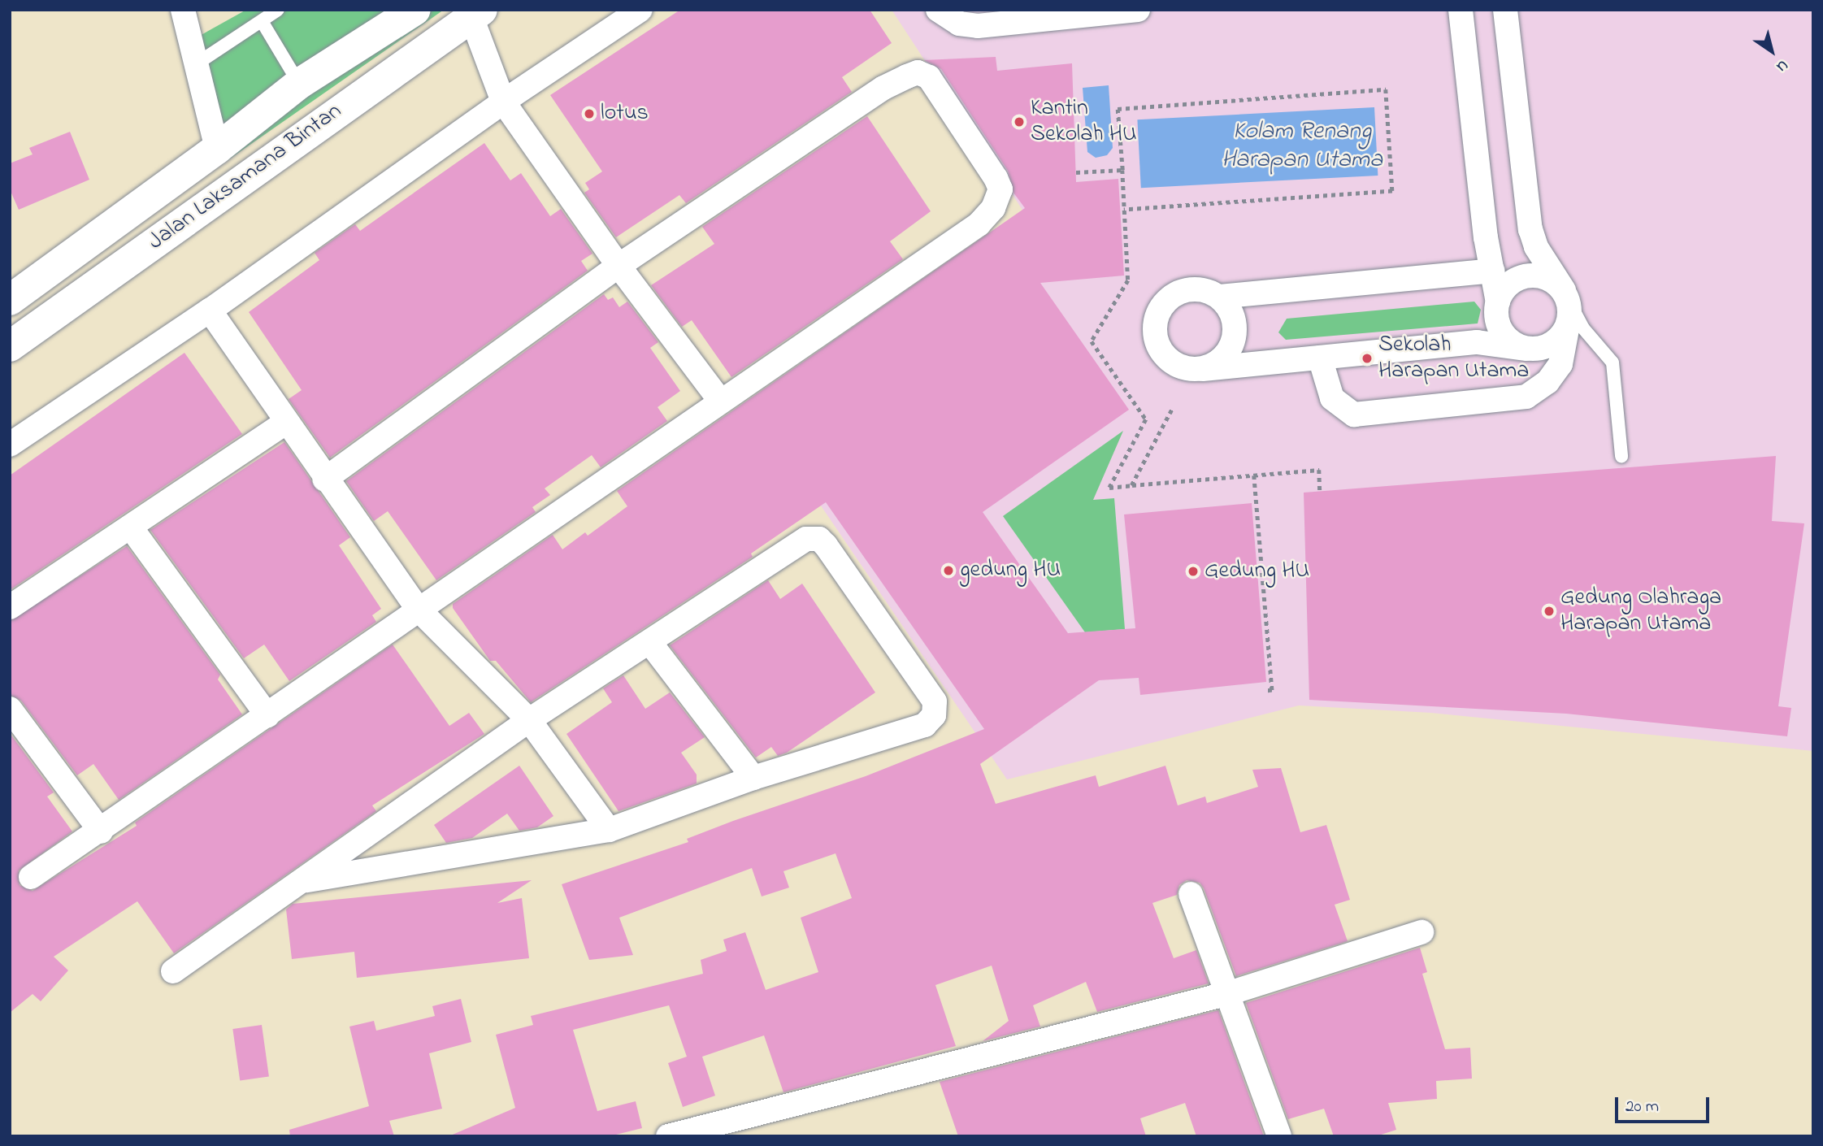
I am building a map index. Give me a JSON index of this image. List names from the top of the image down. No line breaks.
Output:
{"streets":{"main road":["Jalan Laksamana Bintan"]},"water":["Kolam Renang Harapan Utama"],"places":["lotus","Kantin Sekolah HU","Sekolah Harapan Utama","gedung HU","Gedung HU","Gedung Olahraga Harapan Utama"],"scale_bar":"20 m","north":"bottom right"}
